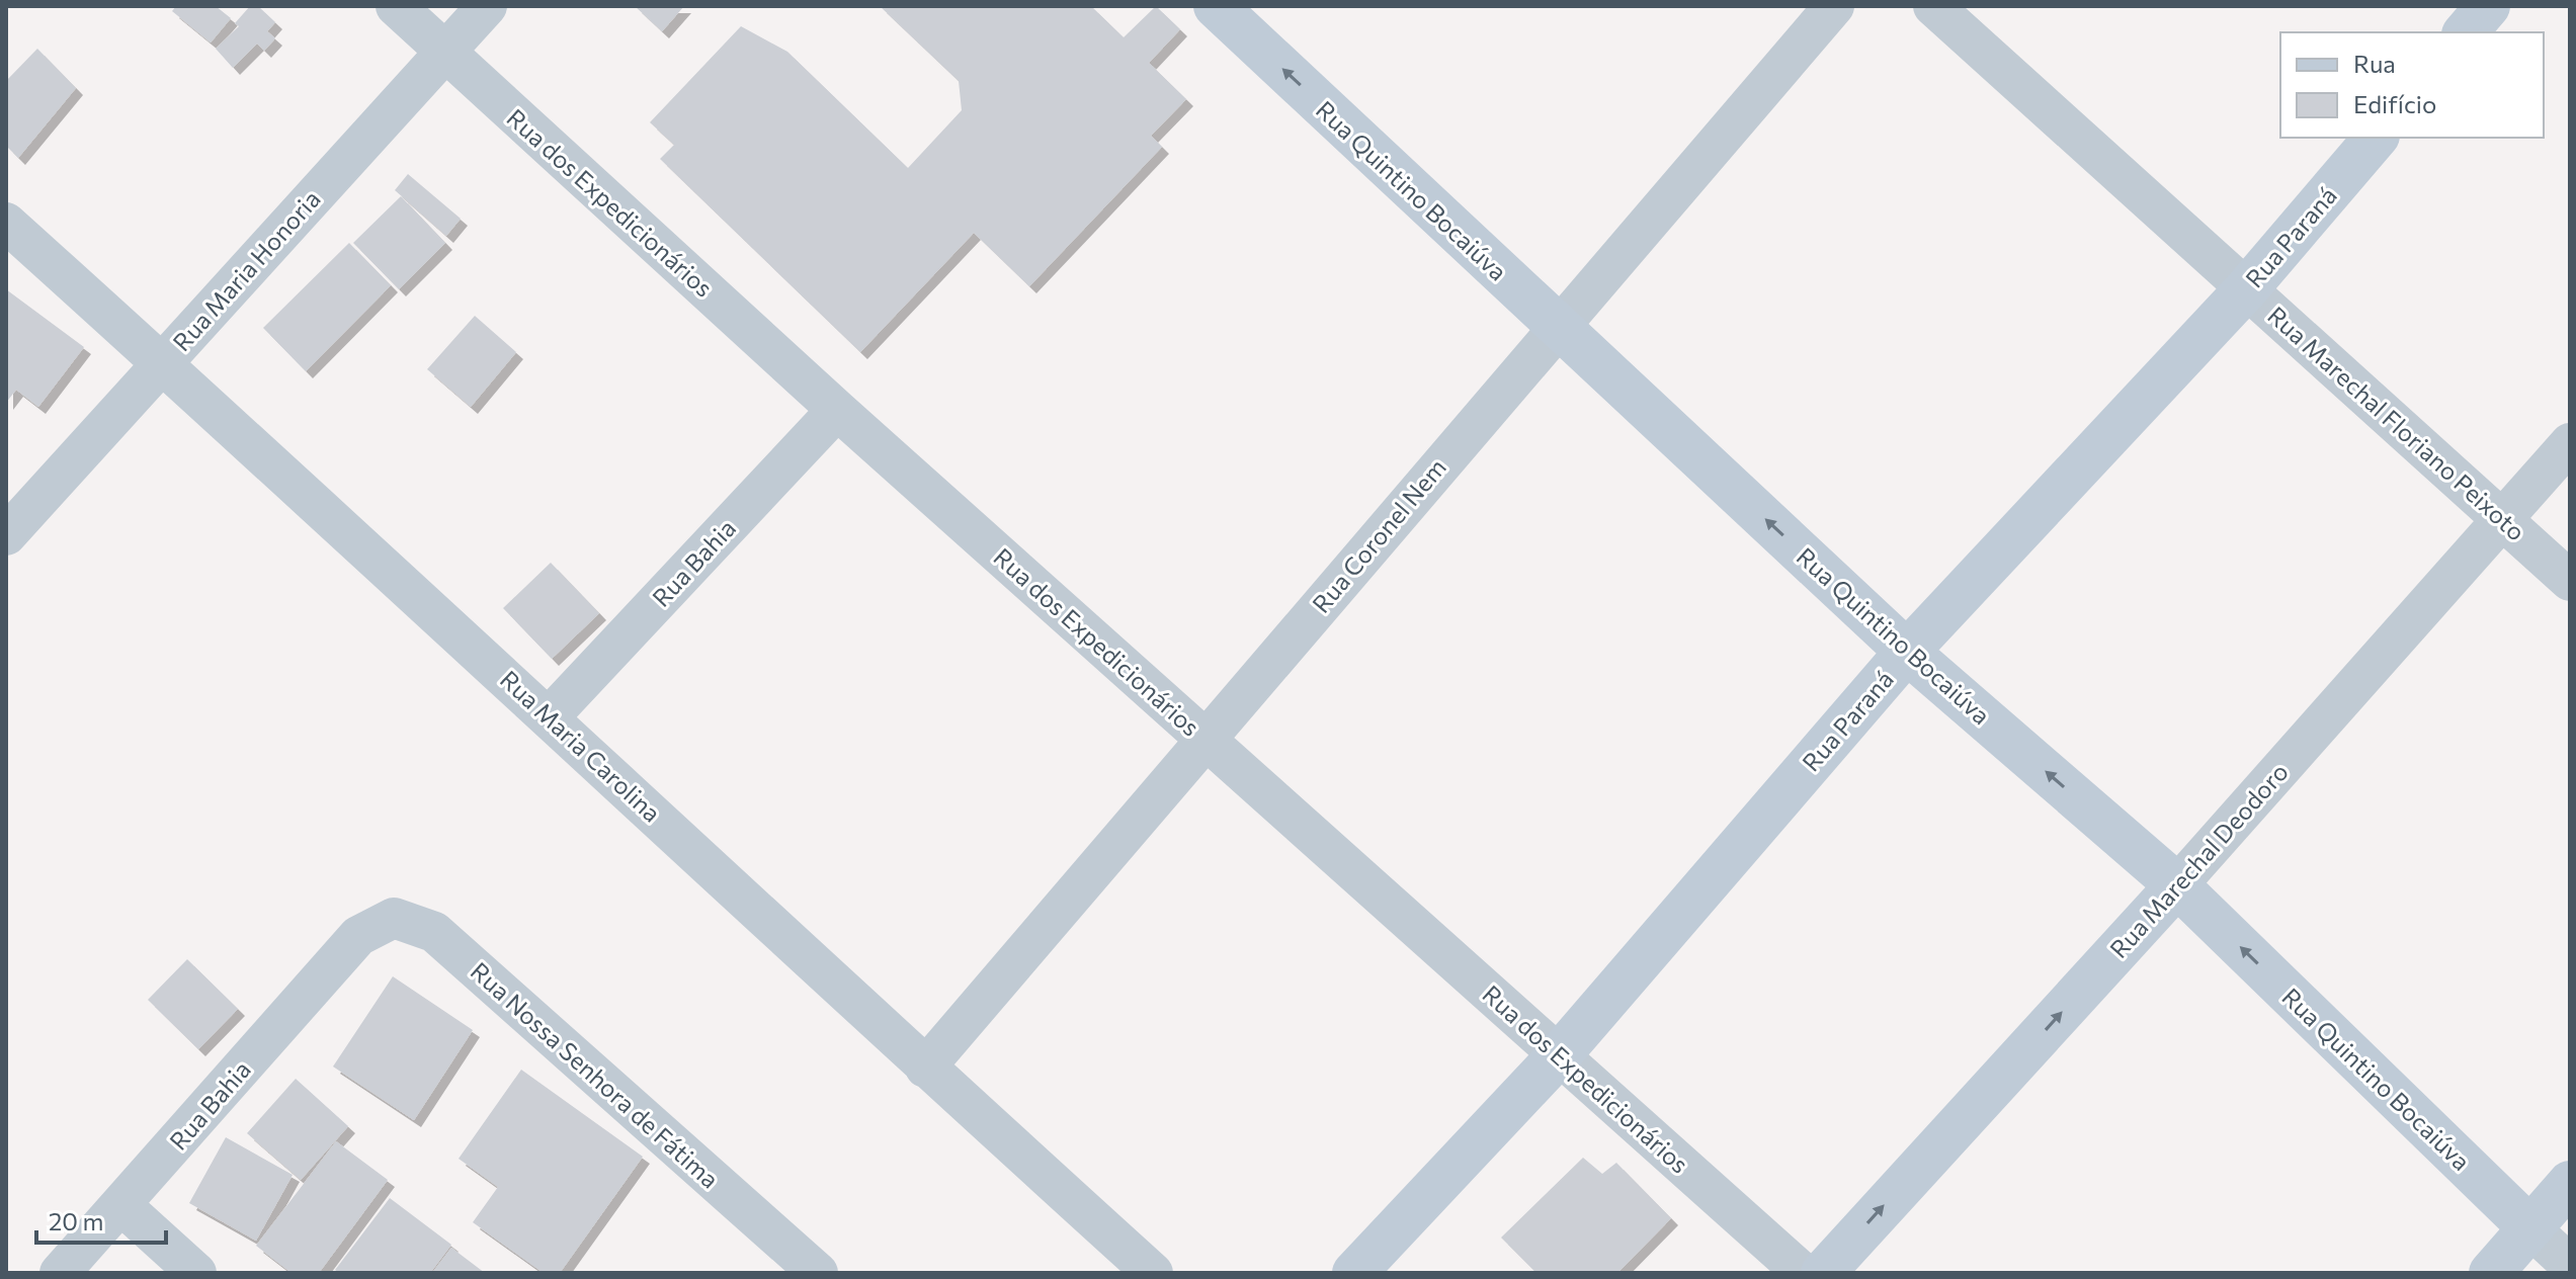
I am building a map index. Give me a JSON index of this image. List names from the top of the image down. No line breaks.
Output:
{"streets":{"street":["Rua Quintino Bocaiúva","Rua dos Expedicionários","Rua Paraná","Rua Maria Honoria","Rua Marechal Floriano Peixoto","Rua Coronel Nem","Rua Bahia","Rua Maria Carolina","Rua Marechal Deodoro","Rua Nossa Senhora de Fátima"]},"crossings":[["Rua Quintino Bocaiúva","Rua Paraná"],["Rua Quintino Bocaiúva","Rua Coronel Nem"],["Rua Quintino Bocaiúva","Rua Marechal Deodoro"],["Rua dos Expedicionários","Rua Paraná"],["Rua dos Expedicionários","Rua Maria Honoria"],["Rua dos Expedicionários","Rua Coronel Nem"],["Rua dos Expedicionários","Rua Bahia"],["Rua Paraná","Rua Marechal Floriano Peixoto"],["Rua Maria Honoria","Rua Maria Carolina"],["Rua Marechal Floriano Peixoto","Rua Marechal Deodoro"],["Rua Coronel Nem","Rua Maria Carolina"],["Rua Bahia","Rua Maria Carolina"],["Rua Bahia","Rua Nossa Senhora de Fátima"]],"one_way":["Rua Quintino Bocaiúva","Rua Marechal Deodoro"],"legend":["Rua","Edifício"],"scale_bar":"20 m"}
